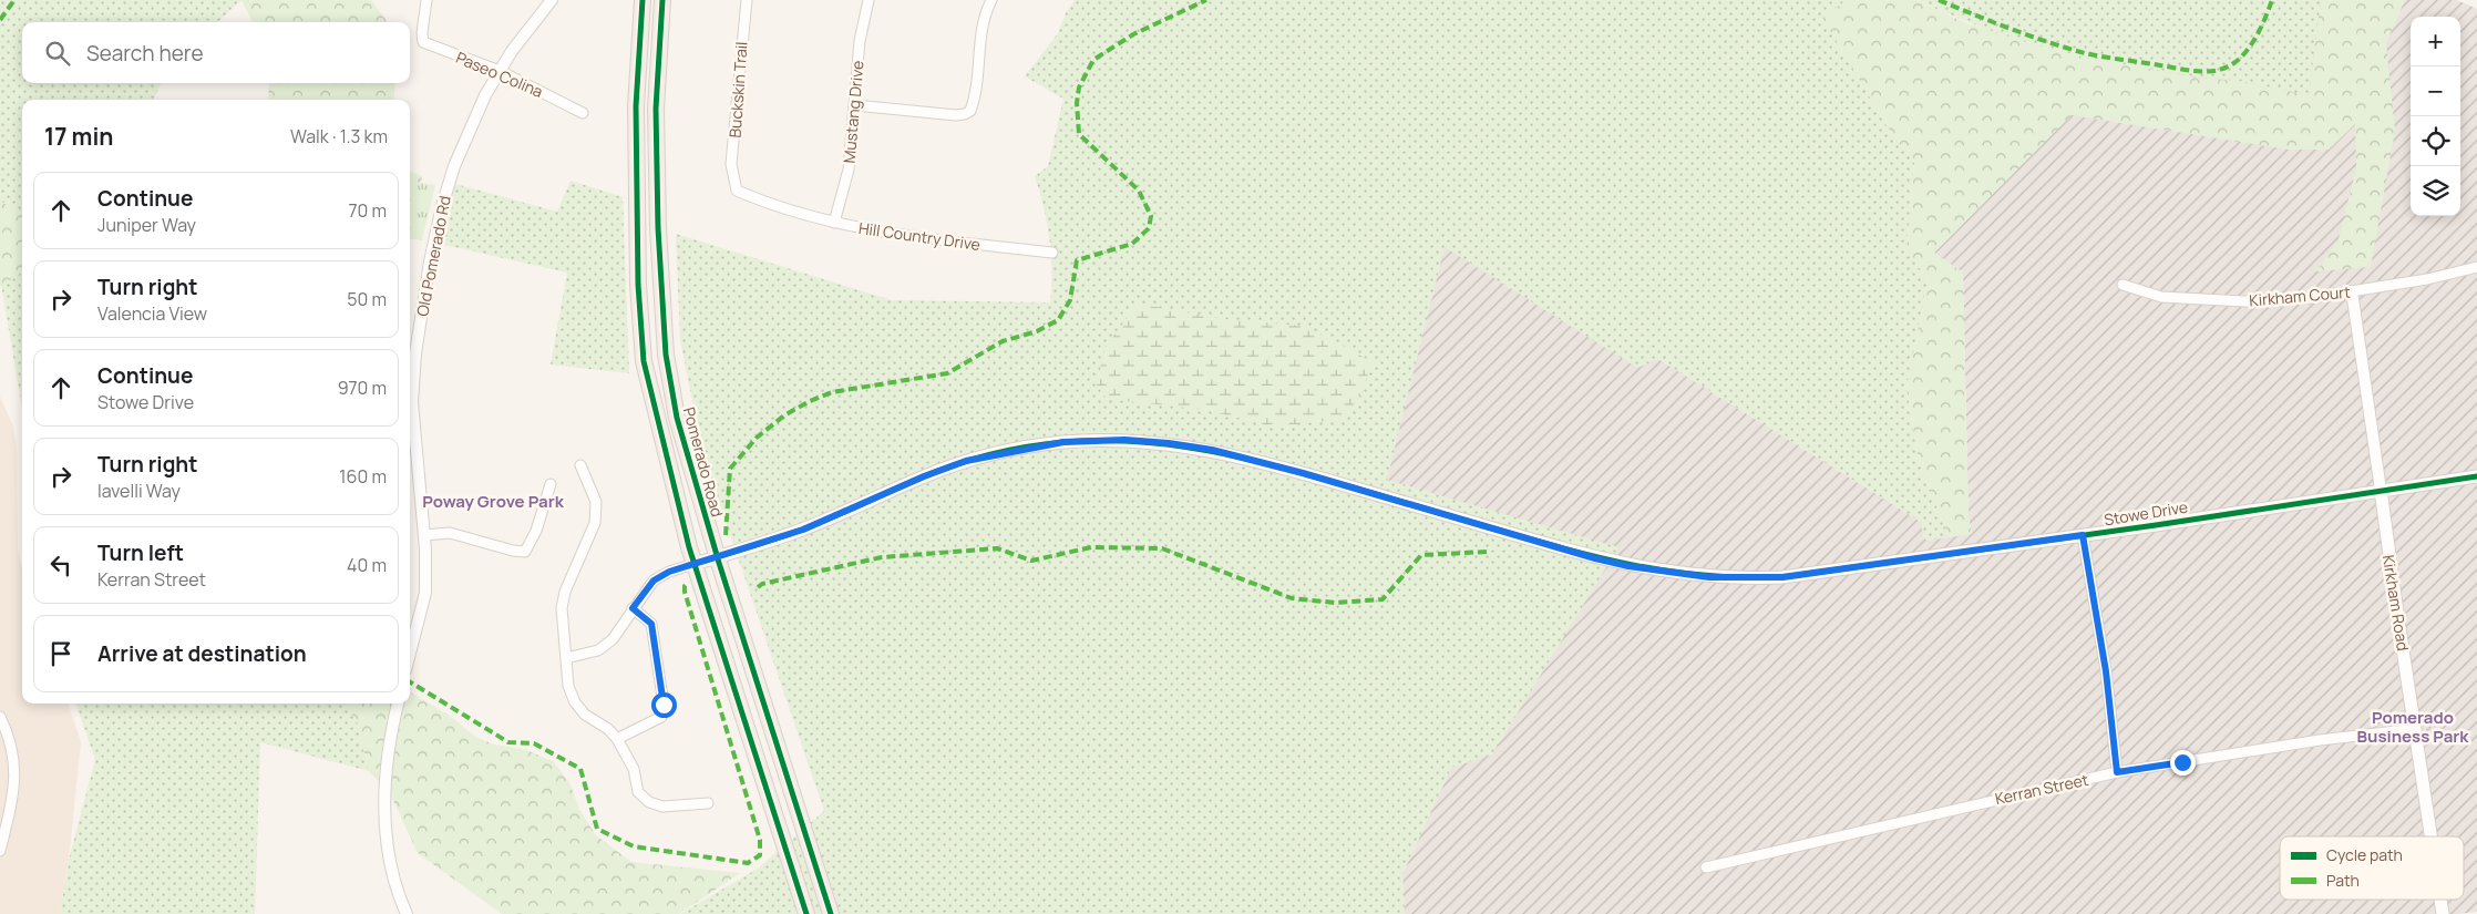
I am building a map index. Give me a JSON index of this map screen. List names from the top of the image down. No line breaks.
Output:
{"streets":{"main road":["Pomerado Road","Stowe Drive","Kirkham Road"],"street":["Paseo Colina","Buckskin Trail","Mustang Drive","Hill Country Drive","Old Pomerado Rd","Kirkham Court","Kerran Street"]},"crossings":[["Paseo Colina","Old Pomerado Rd"],["Buckskin Trail","Hill Country Drive"],["Mustang Drive","Hill Country Drive"],["Kirkham Court","Kirkham Road"],["Pomerado Road","Stowe Drive"],["Stowe Drive","Kirkham Road"],["Kirkham Road","Kerran Street"]],"districts":["Poway Grove Park","Pomerado Business Park"],"legend":["Cycle path","Path"],"page":{"map_buttons":["+","−"],"search":"Search here","heading":["17 min","Walk · 1.3 km"],"list":[["Continue","Juniper Way","70 m"],["Turn right","Valencia View","50 m"],["Continue","Stowe Drive","970 m"],["Turn right","Iavelli Way","160 m"],["Turn left","Kerran Street","40 m"],"Arrive at destination"]}}
